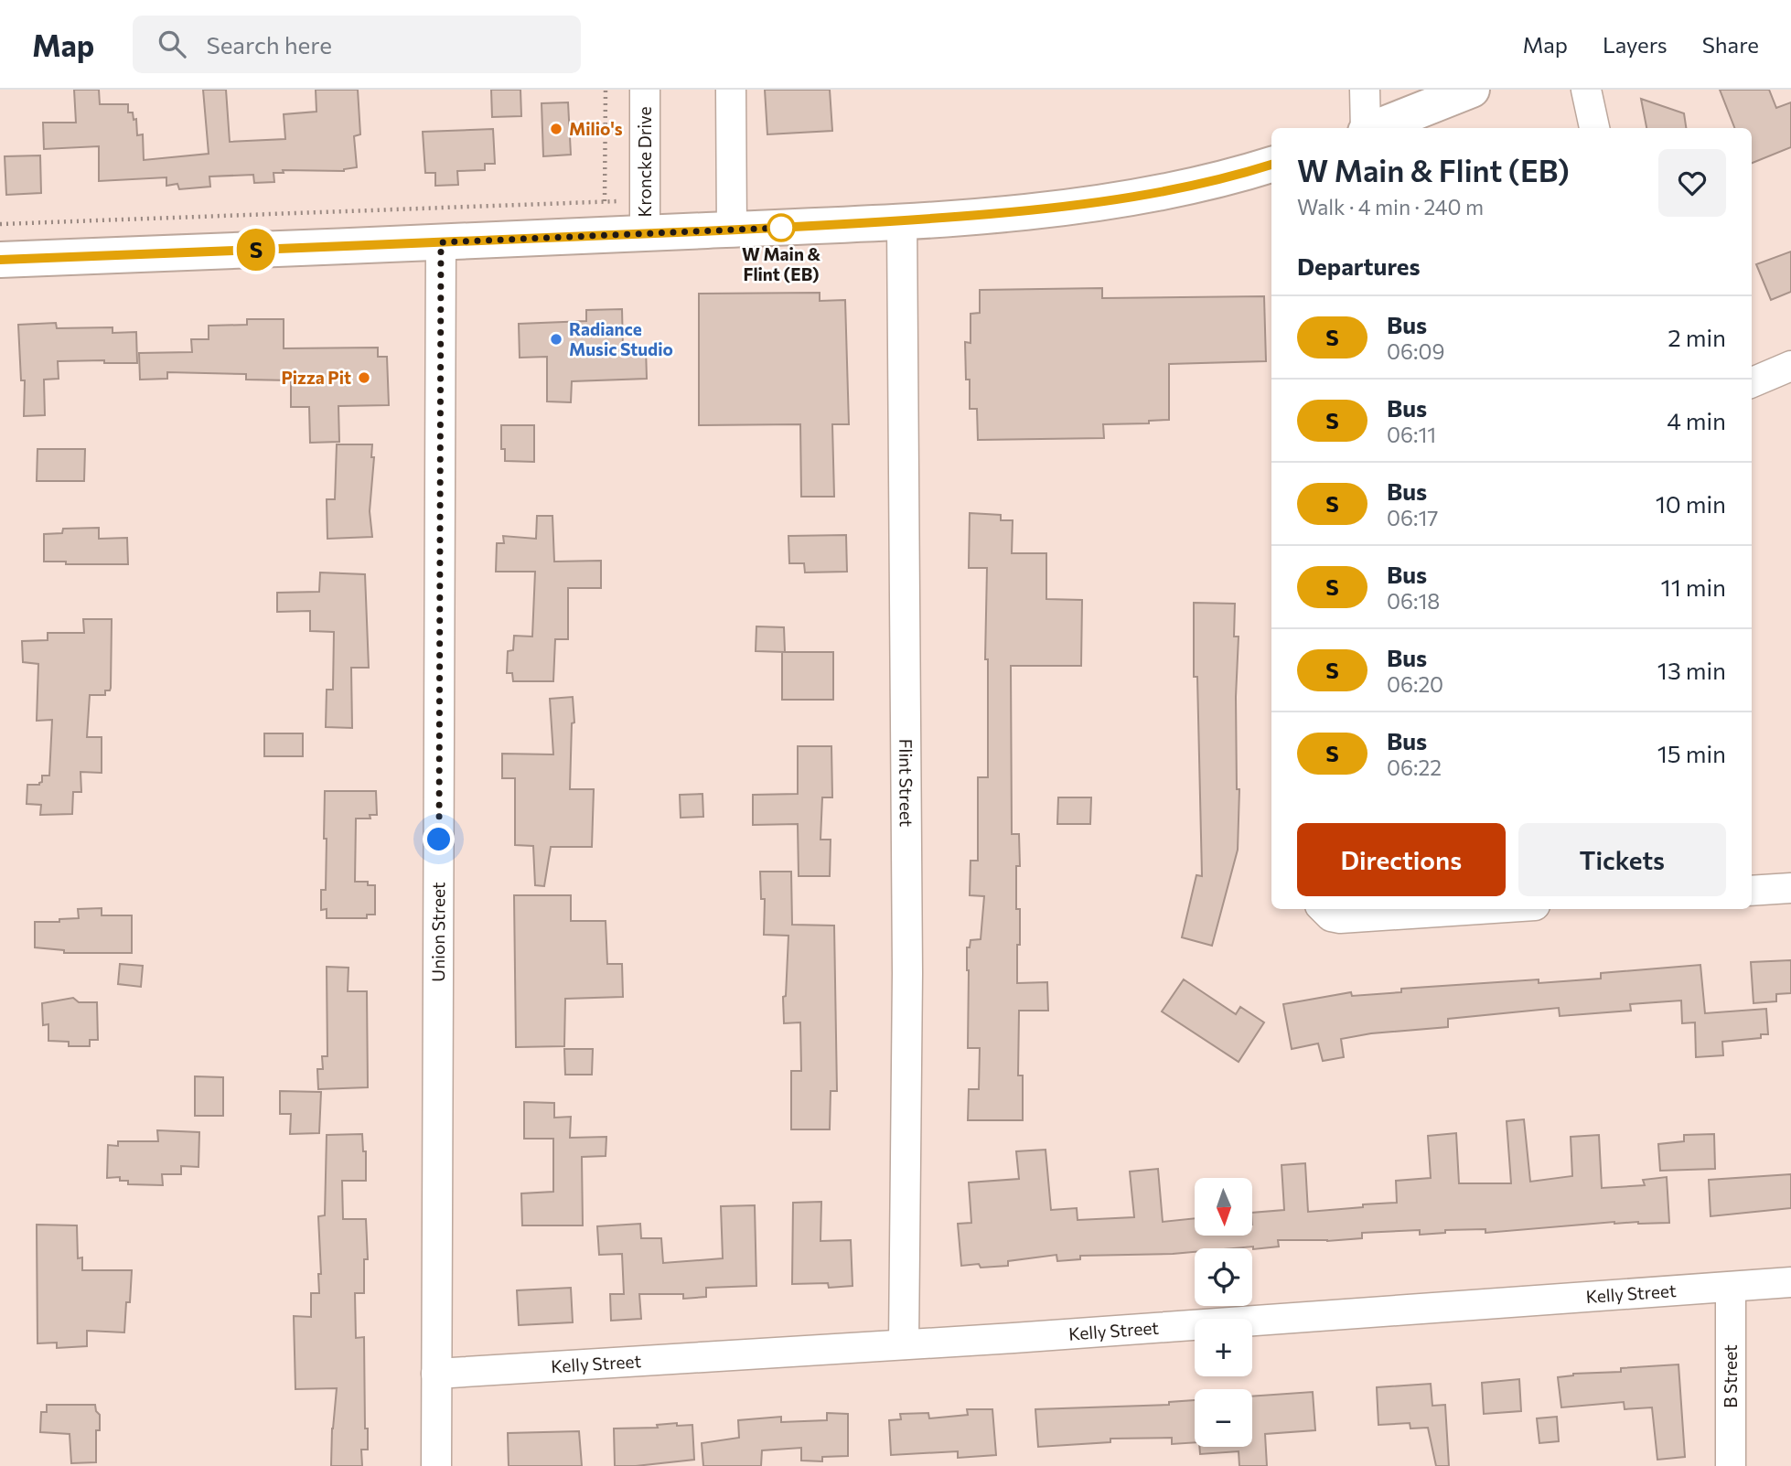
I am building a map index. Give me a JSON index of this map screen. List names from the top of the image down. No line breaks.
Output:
{"streets":{"street":["Kroncke Drive","Flint Street","Union Street","Kelly Street","B Street"]},"crossings":[["Flint Street","Kelly Street"],["Union Street","Kelly Street"],["Kelly Street","B Street"]],"places":["Milio's","W Main & Flint (EB)","Radiance Music Studio","Pizza Pit"],"lines":["bus line S"],"north":"bottom","page":{"header":"Map","search":"Search here","nav":["Map","Layers","Share"],"on_map":"S","heading":[["W Main & Flint (EB)","Walk · 4 min · 240 m"],"Departures"],"list":[{"mark":"S","name":"Bus","note":"06:09","value":"2 min"},{"mark":"S","name":"Bus","note":"06:11","value":"4 min"},{"mark":"S","name":"Bus","note":"06:17","value":"10 min"},{"mark":"S","name":"Bus","note":"06:18","value":"11 min"},{"mark":"S","name":"Bus","note":"06:20","value":"13 min"},{"mark":"S","name":"Bus","note":"06:22","value":"15 min"}],"buttons":["Directions","Tickets"],"map_buttons":["+","−"]}}
